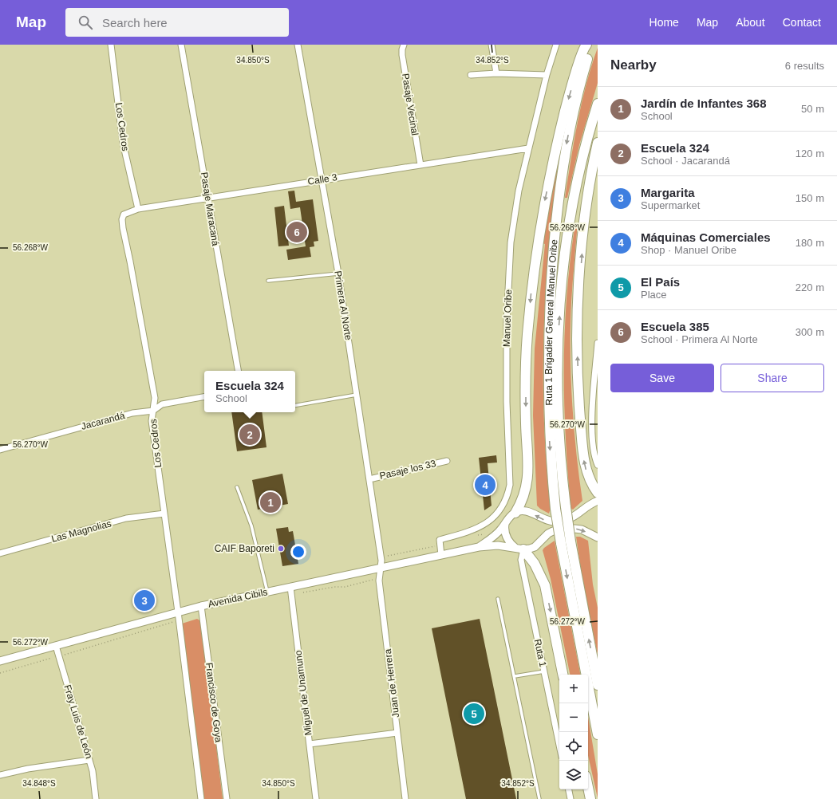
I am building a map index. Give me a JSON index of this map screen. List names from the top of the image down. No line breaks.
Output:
{"streets":{"highway":["Ruta 1 Brigadier General Manuel Oribe"],"street":["Pasaje Vecinal","Los Cedros","Calle 3","Pasaje Maracaná","Primera Al Norte","Manuel Oribe","Jacarandá","Pasaje los 33","Las Magnolias","Avenida Cibils","Ruta 1","Juan de Herrera","Miguel de Unamuno","Francisco de Goya","Fray Luis de León"]},"crossings":[["Pasaje Vecinal","Calle 3"],["Los Cedros","Calle 3"],["Los Cedros","Jacarandá"],["Los Cedros","Las Magnolias"],["Los Cedros","Avenida Cibils"],["Calle 3","Pasaje Maracaná"],["Calle 3","Primera Al Norte"],["Calle 3","Manuel Oribe"],["Primera Al Norte","Pasaje los 33"],["Primera Al Norte","Avenida Cibils"],["Primera Al Norte","Juan de Herrera"],["Manuel Oribe","Avenida Cibils"],["Avenida Cibils","Ruta 1"],["Avenida Cibils","Juan de Herrera"],["Avenida Cibils","Miguel de Unamuno"],["Avenida Cibils","Francisco de Goya"],["Avenida Cibils","Fray Luis de León"]],"places":["CAIF Baporeti"],"page":{"header":"Map","search":"Search here","nav":["Home","Map","About","Contact"],"heading":["Nearby","6 results"],"list":[{"mark":"1","name":"Jardín de Infantes 368","note":"School","value":"50 m"},{"mark":"2","name":"Escuela 324","note":"School · Jacarandá","value":"120 m"},{"mark":"3","name":"Margarita","note":"Supermarket","value":"150 m"},{"mark":"4","name":"Máquinas Comerciales","note":"Shop · Manuel Oribe","value":"180 m"},{"mark":"5","name":"El País","note":"Place","value":"220 m"},{"mark":"6","name":"Escuela 385","note":"School · Primera Al Norte","value":"300 m"}],"pins":["6","2","4","1","3","5"],"buttons":["Save","Share"],"popup":["Escuela 324","School"],"map_buttons":["+","−"]},"coordinates":["34.850°S","34.852°S","56.268°W","56.270°W","56.272°W","34.848°S"]}
